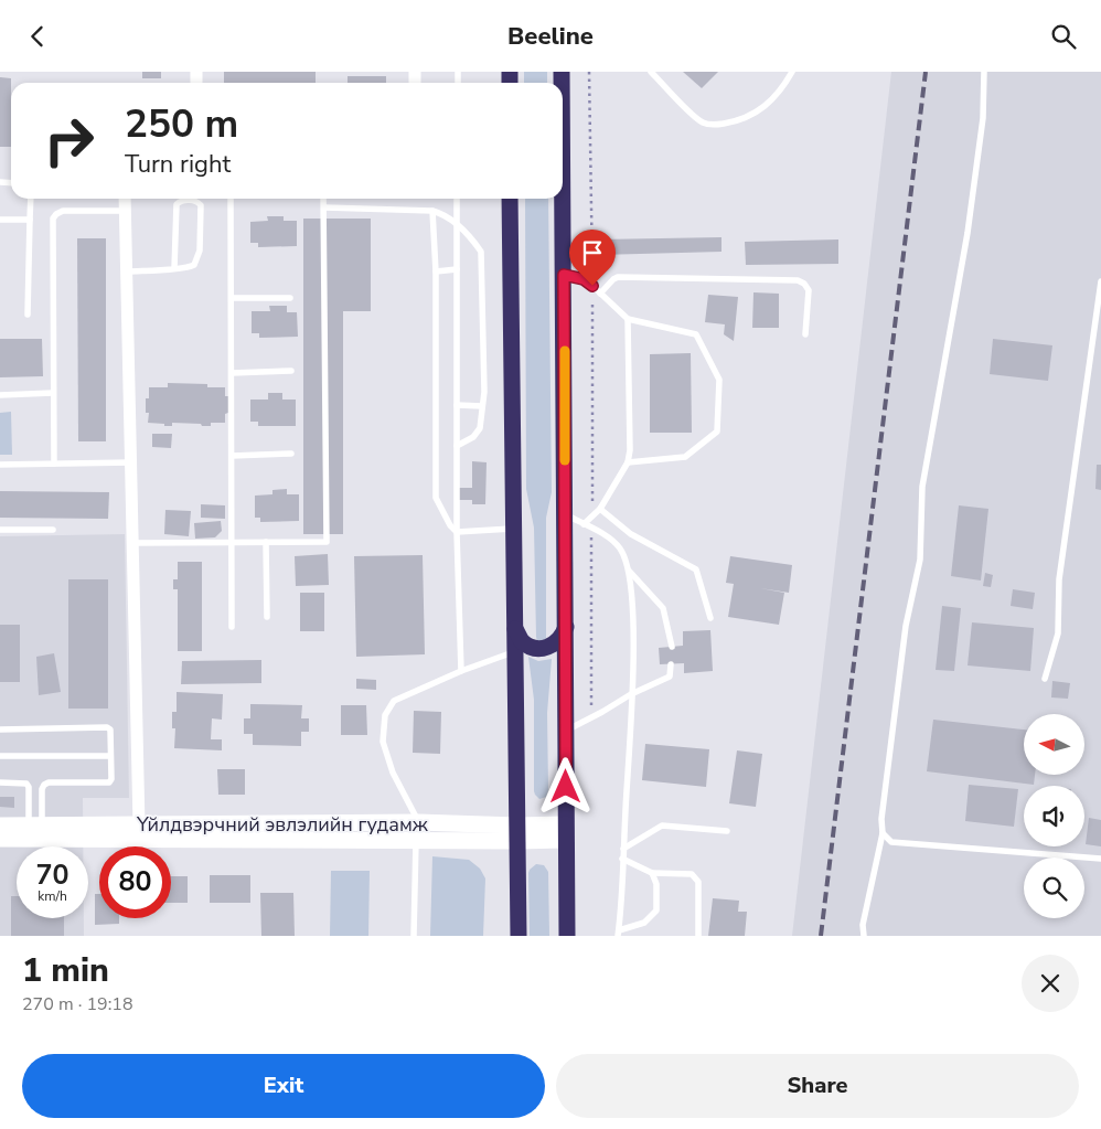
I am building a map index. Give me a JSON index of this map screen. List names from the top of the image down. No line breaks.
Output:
{"streets":{"main road":["Үйлдвэрчний эвлэлийн гудамж"]},"north":"left","page":{"header":"Beeline","turn":["250 m","Turn right"],"speed":"70 km/h","limit":"80","heading":["1 min","270 m · 19:18"],"buttons":["Exit","Share"]}}
